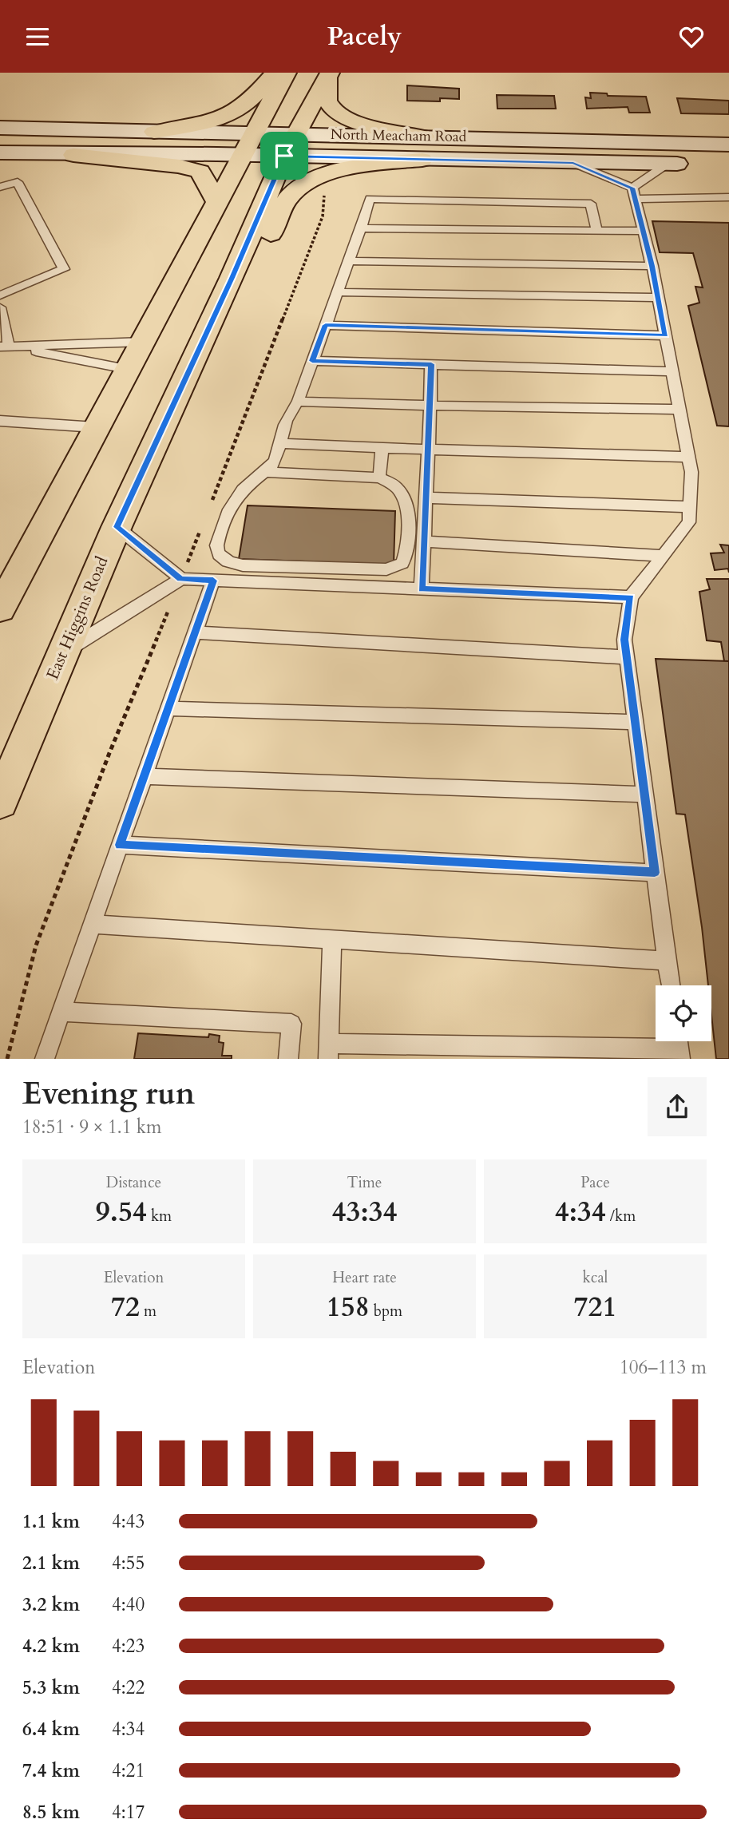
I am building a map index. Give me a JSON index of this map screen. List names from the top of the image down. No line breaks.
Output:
{"streets":{"main road":["North Meacham Road","East Higgins Road"]},"crossings":[["North Meacham Road","East Higgins Road"]],"page":{"header":"Pacely","heading":["Evening run","18:51 · 9 × 1.1 km"],"stats":[["Distance","9.54 km"],["Time","43:34"],["Pace","4:34 /km"],["Elevation","72 m"],["Heart rate","158 bpm"],["kcal","721"]],"chart":["Elevation","106–113 m"],"list":[{"name":"1.1 km","note":"4:43"},{"name":"2.1 km","note":"4:55"},{"name":"3.2 km","note":"4:40"},{"name":"4.2 km","note":"4:23"},{"name":"5.3 km","note":"4:22"},{"name":"6.4 km","note":"4:34"},{"name":"7.4 km","note":"4:21"},{"name":"8.5 km","note":"4:17"}]}}
